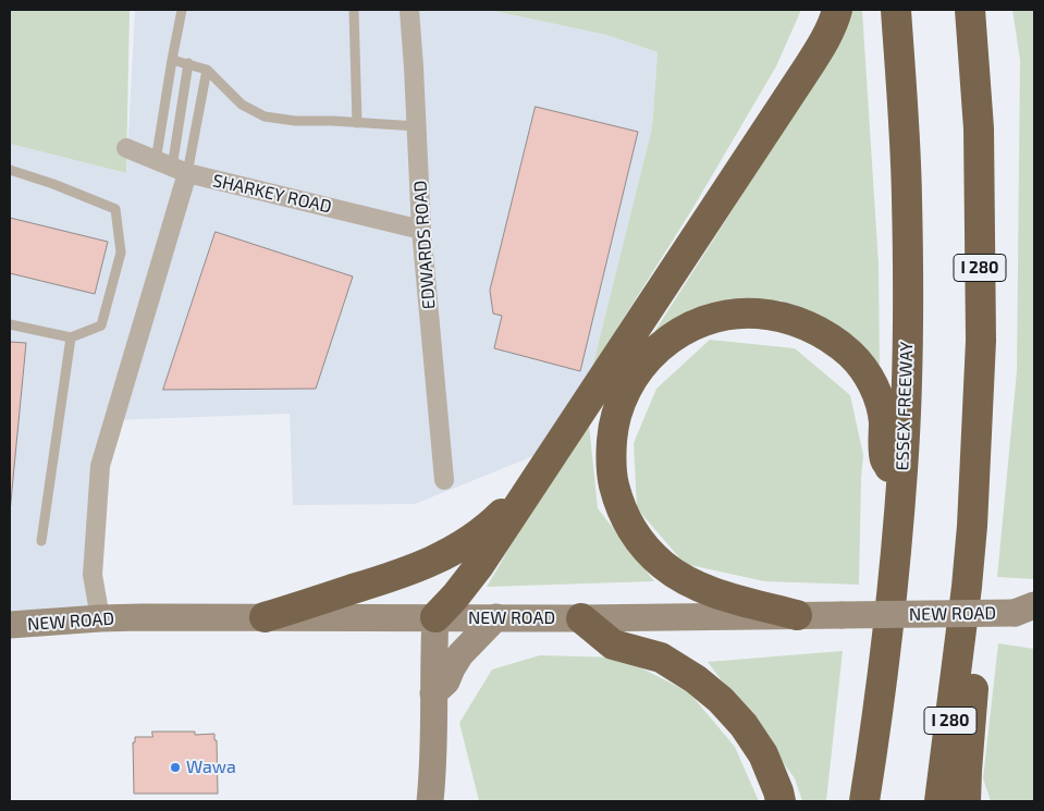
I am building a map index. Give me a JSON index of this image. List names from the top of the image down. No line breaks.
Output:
{"streets":{"highway":["I 280","ESSEX FREEWAY"],"main road":["NEW ROAD"],"street":["SHARKEY ROAD","EDWARDS ROAD"]},"crossings":[["SHARKEY ROAD","EDWARDS ROAD"]],"places":["Wawa"]}
